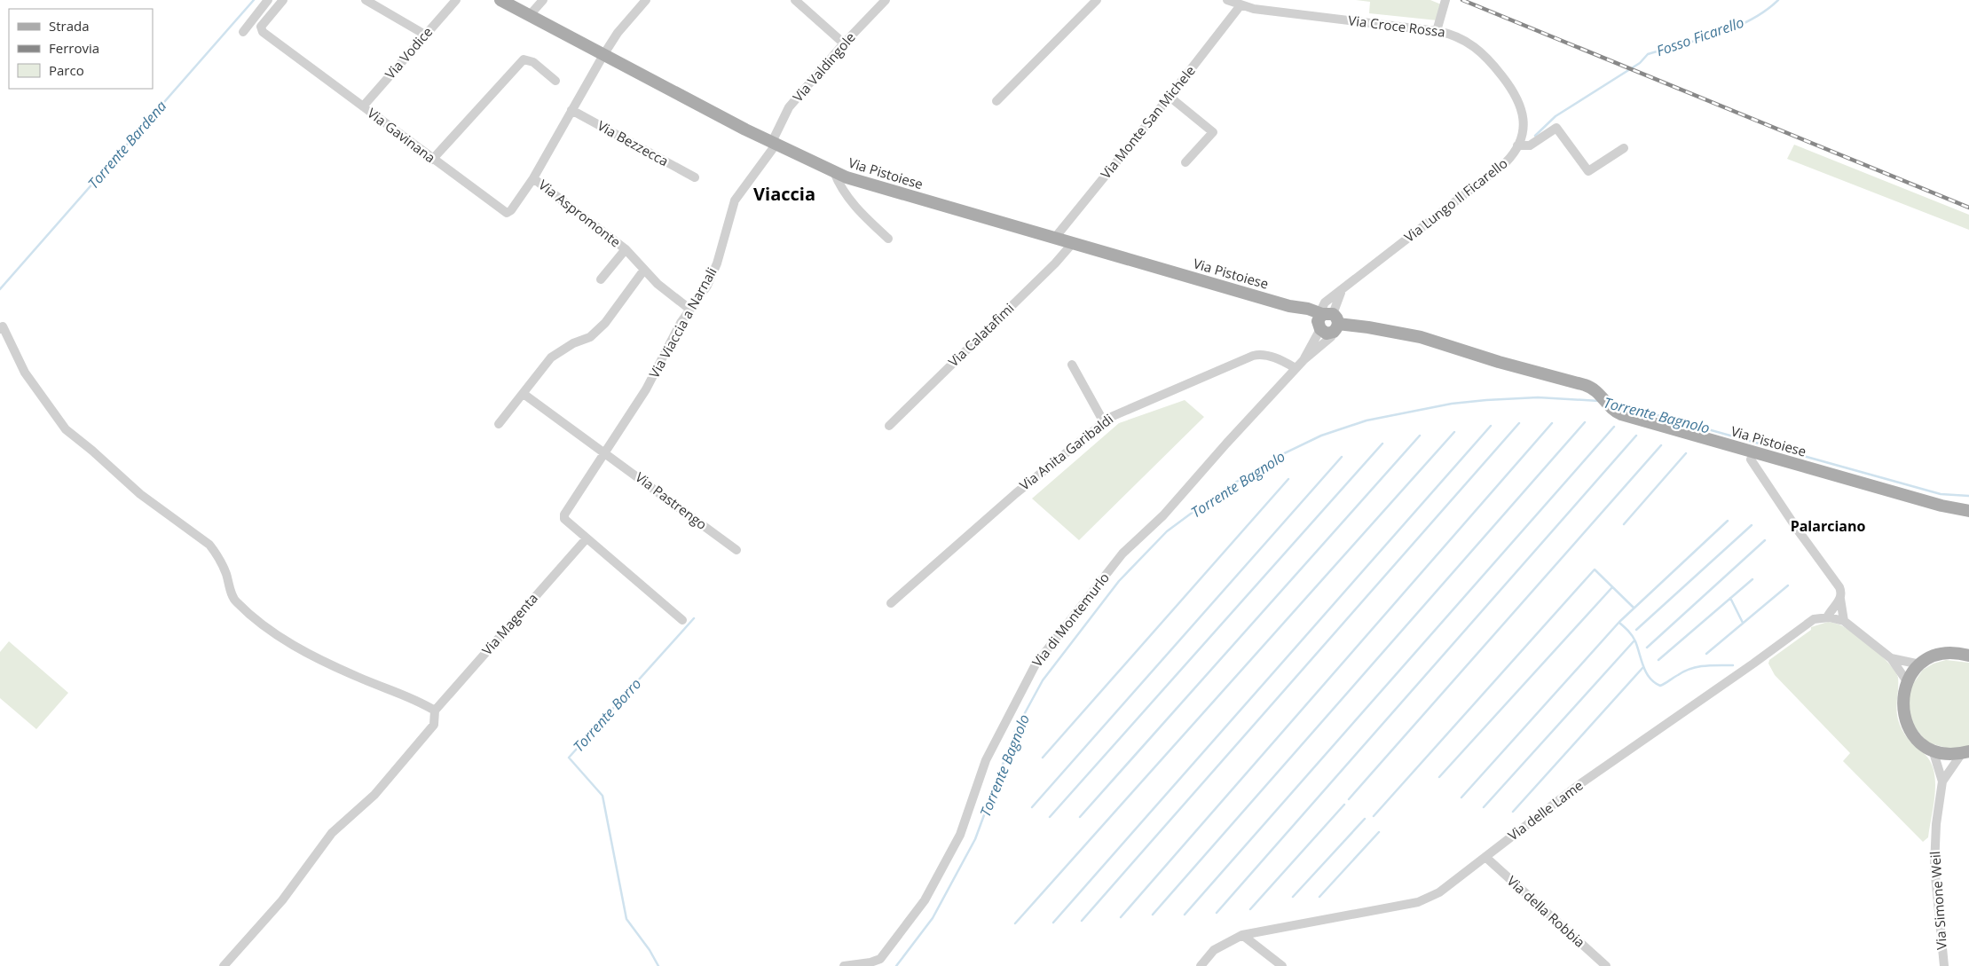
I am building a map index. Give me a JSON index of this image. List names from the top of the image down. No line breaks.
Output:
{"streets":{"main road":["Via Pistoiese"],"street":["Via Croce Rossa","Via Vodice","Via Valdingole","Via Monte San Michele","Via Gavinana","Via Bezzecca","Via Lungo Il Ficarello","Via Aspromonte","Via Viaccia a Narnali","Via Calatafimi","Via Anita Garibaldi","Via Pastrengo","Via di Montemurlo","Via Magenta","Via delle Lame","Via Simone Weil","Via della Robbia"]},"crossings":[["Via Croce Rossa","Via Monte San Michele"],["Via Croce Rossa","Via Lungo Il Ficarello"],["Via Vodice","Via Gavinana"],["Via Valdingole","Via Pistoiese"],["Via Valdingole","Via Viaccia a Narnali"],["Via Monte San Michele","Via Pistoiese"],["Via Gavinana","Via Aspromonte"],["Via Bezzecca","Via Aspromonte"],["Via Pistoiese","Via Lungo Il Ficarello"],["Via Pistoiese","Via Aspromonte"],["Via Pistoiese","Via Viaccia a Narnali"],["Via Pistoiese","Via Calatafimi"],["Via Pistoiese","Via di Montemurlo"],["Via Lungo Il Ficarello","Via di Montemurlo"],["Via Aspromonte","Via Viaccia a Narnali"],["Via Viaccia a Narnali","Via Pastrengo"],["Via Viaccia a Narnali","Via Magenta"],["Via Anita Garibaldi","Via di Montemurlo"],["Via delle Lame","Via della Robbia"]],"districts":["Viaccia","Palarciano"],"water":["Fosso Ficarello","Torrente Bardena","Torrente Bagnolo","Torrente Borro"],"legend":["Strada","Ferrovia","Parco"]}
